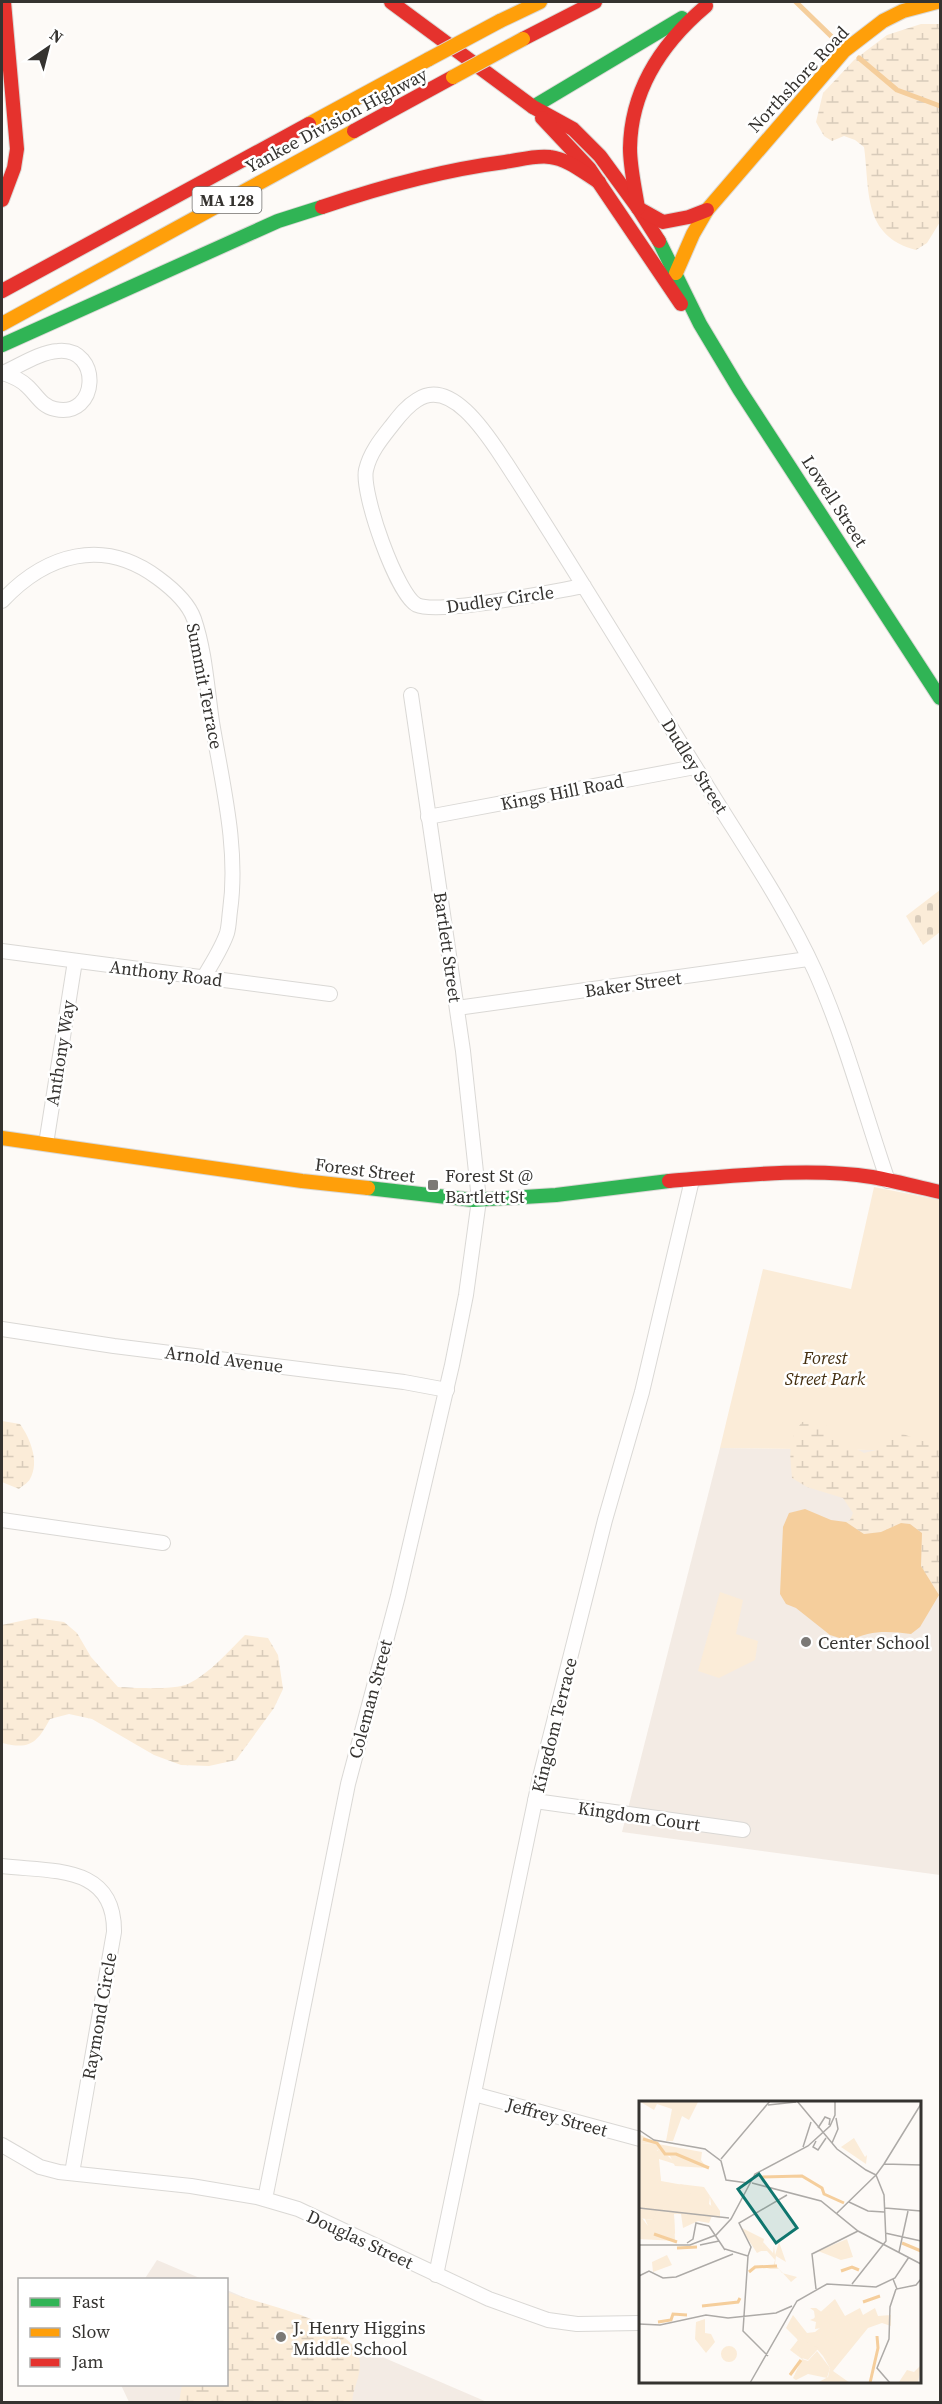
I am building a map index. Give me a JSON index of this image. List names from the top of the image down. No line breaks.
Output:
{"streets":{"main road":["Northshore Road","Yankee Division Highway","MA 128","Lowell Street","Forest Street"],"street":["Dudley Circle","Summit Terrace","Dudley Street","Kings Hill Road","Bartlett Street","Anthony Road","Baker Street","Anthony Way","Arnold Avenue","Coleman Street","Kingdom Terrace","Kingdom Court","Raymond Circle","Jeffrey Street","Douglas Street"]},"crossings":[["Northshore Road","Lowell Street"],["Dudley Circle","Dudley Street"],["Summit Terrace","Anthony Road"],["Dudley Street","Kings Hill Road"],["Dudley Street","Baker Street"],["Dudley Street","Forest Street"],["Kings Hill Road","Bartlett Street"],["Bartlett Street","Baker Street"],["Bartlett Street","Forest Street"],["Bartlett Street","Coleman Street"],["Anthony Road","Anthony Way"],["Anthony Way","Forest Street"],["Forest Street","Coleman Street"],["Forest Street","Kingdom Terrace"],["Arnold Avenue","Coleman Street"],["Coleman Street","Douglas Street"],["Kingdom Terrace","Kingdom Court"],["Kingdom Terrace","Jeffrey Street"],["Kingdom Terrace","Douglas Street"],["Raymond Circle","Douglas Street"]],"parks":["Forest Street Park"],"places":{"transit":["Forest St @ Bartlett St"],"other":["Center School","J. Henry Higgins Middle School"]},"legend":["Fast","Slow","Jam"],"north":"top right"}
